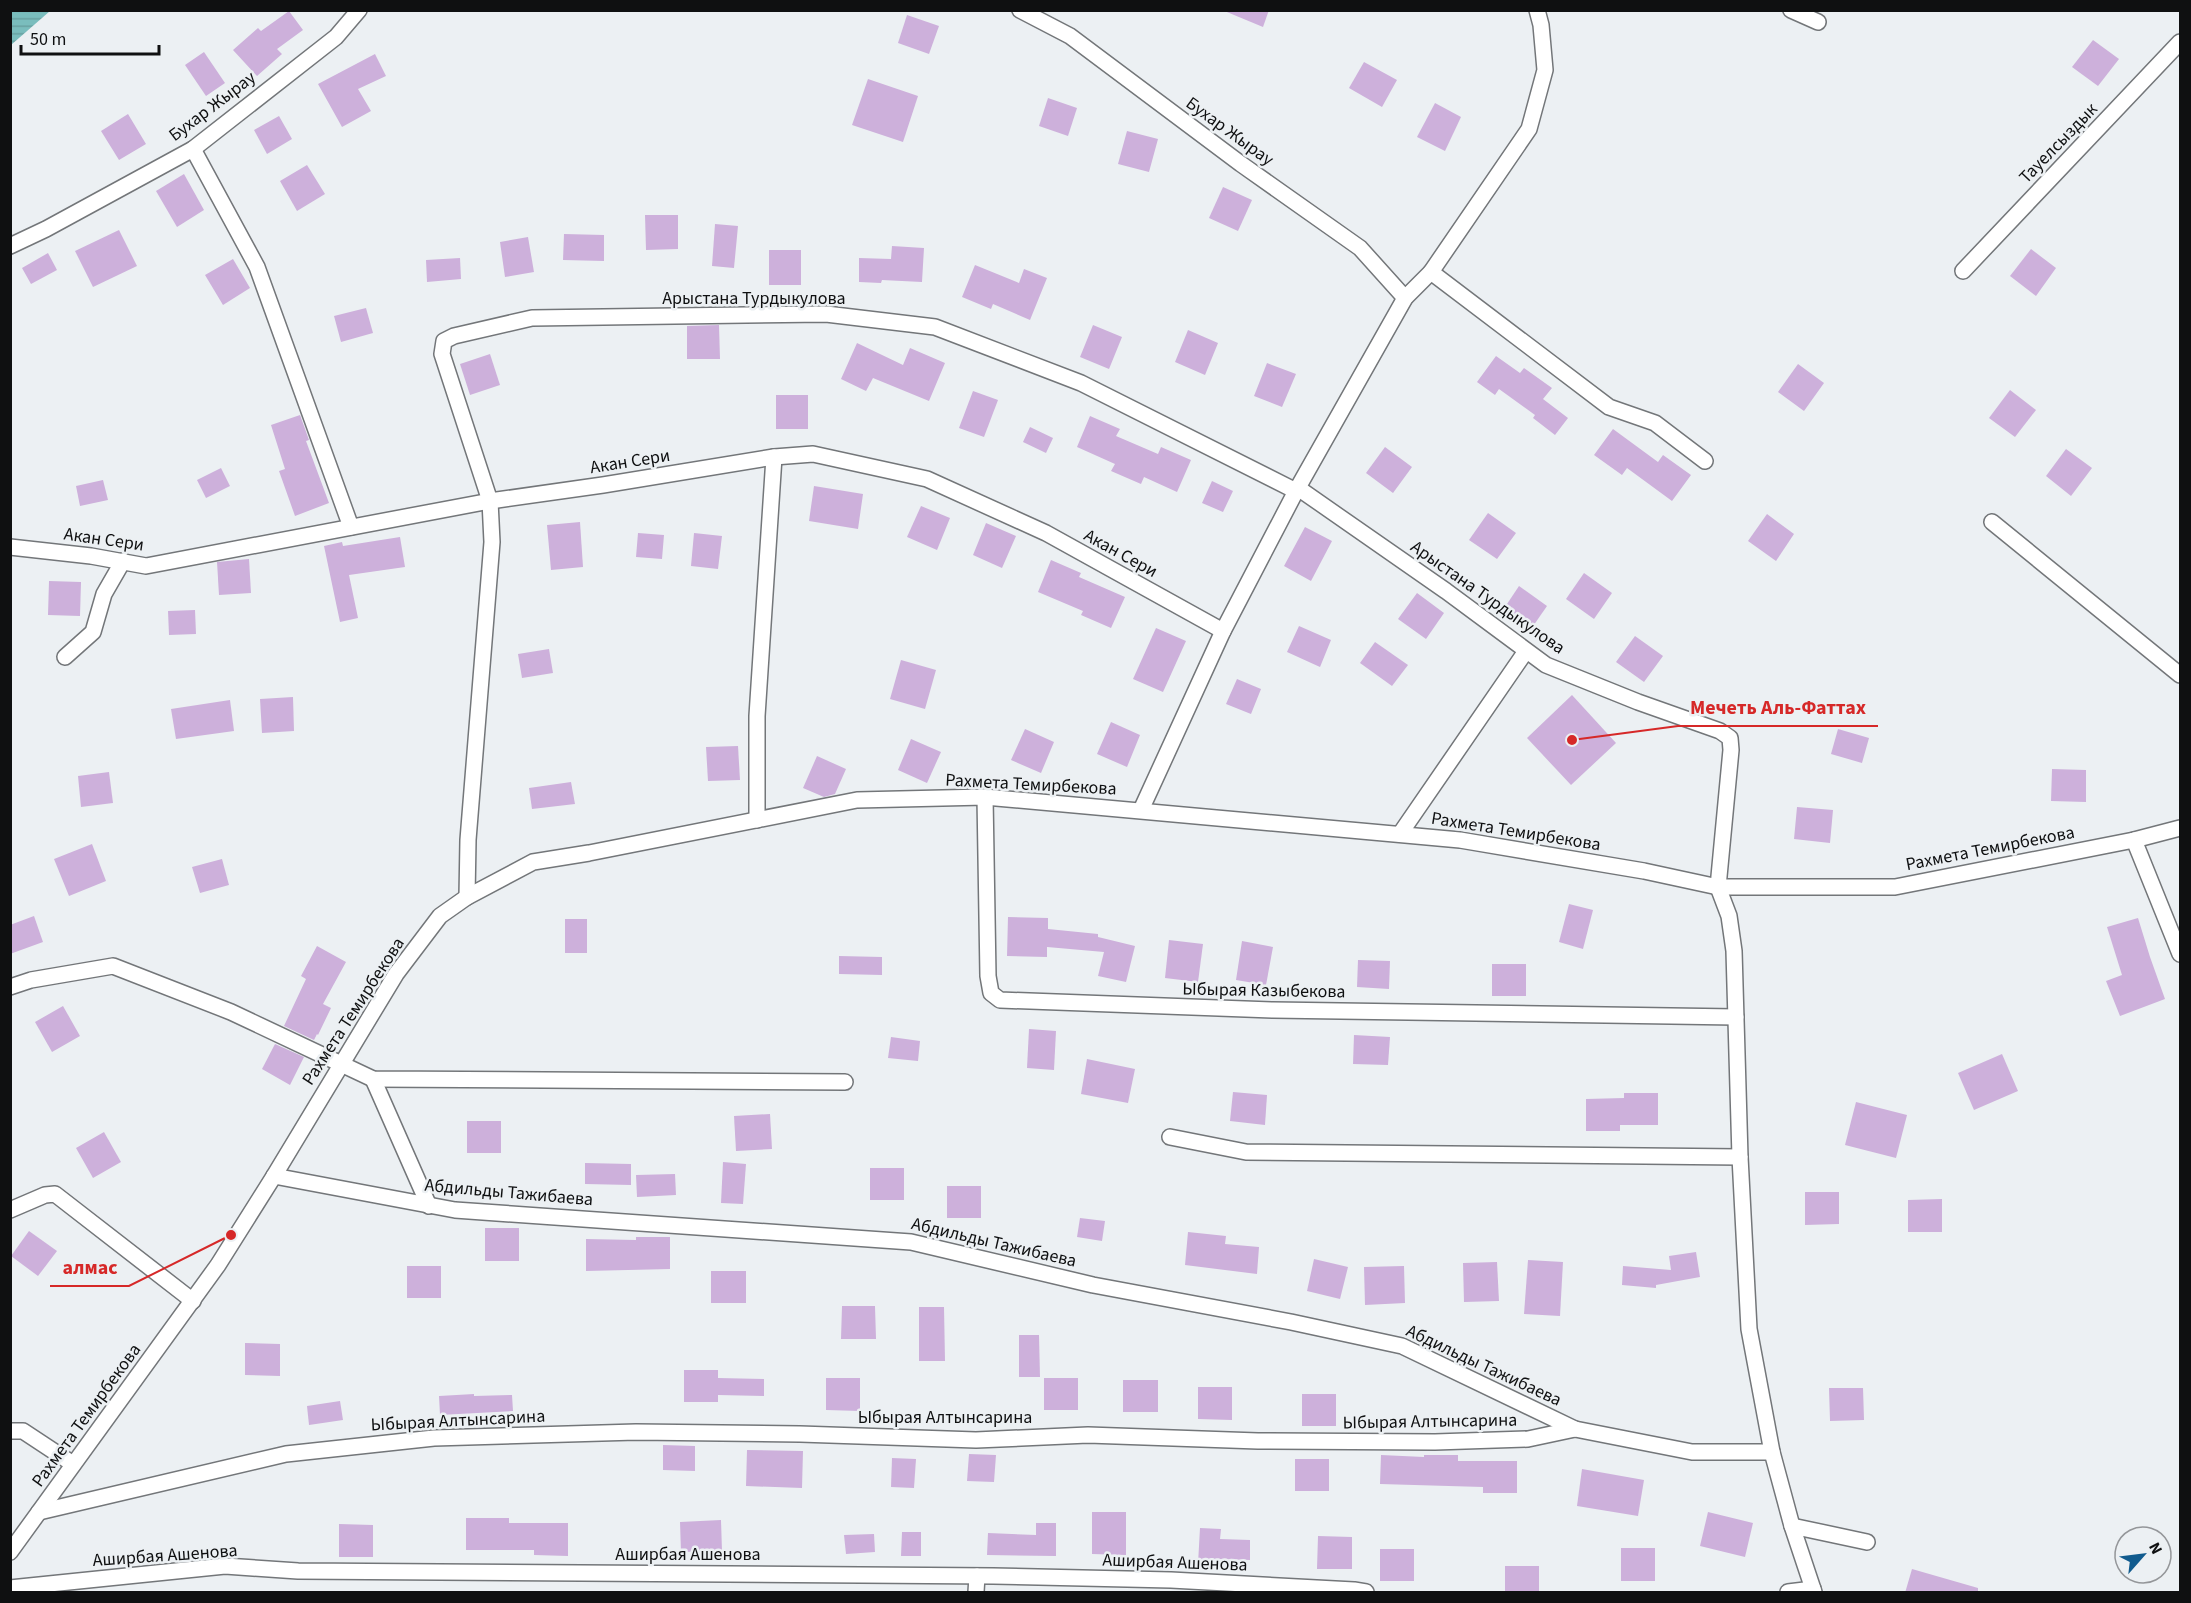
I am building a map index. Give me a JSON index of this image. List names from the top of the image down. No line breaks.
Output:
{"streets":{"street":["Бухар Жырау","Тауелсыздык","Арыстана Турдыкулова","Акан Сери","Рахмета Темирбекова","Ыбырая Казыбекова","Абдильды Тажибаева","Ыбырая Алтынсарина","Аширбая Ашенова"]},"crossings":[["Арыстана Турдыкулова","Акан Сери"],["Арыстана Турдыкулова","Рахмета Темирбекова"],["Рахмета Темирбекова","Ыбырая Казыбекова"],["Рахмета Темирбекова","Абдильды Тажибаева"],["Рахмета Темирбекова","Ыбырая Алтынсарина"],["Абдильды Тажибаева","Ыбырая Алтынсарина"]],"places":["Мечеть Аль-Фаттах","алмас"],"scale_bar":"50 m","north":"top right"}
